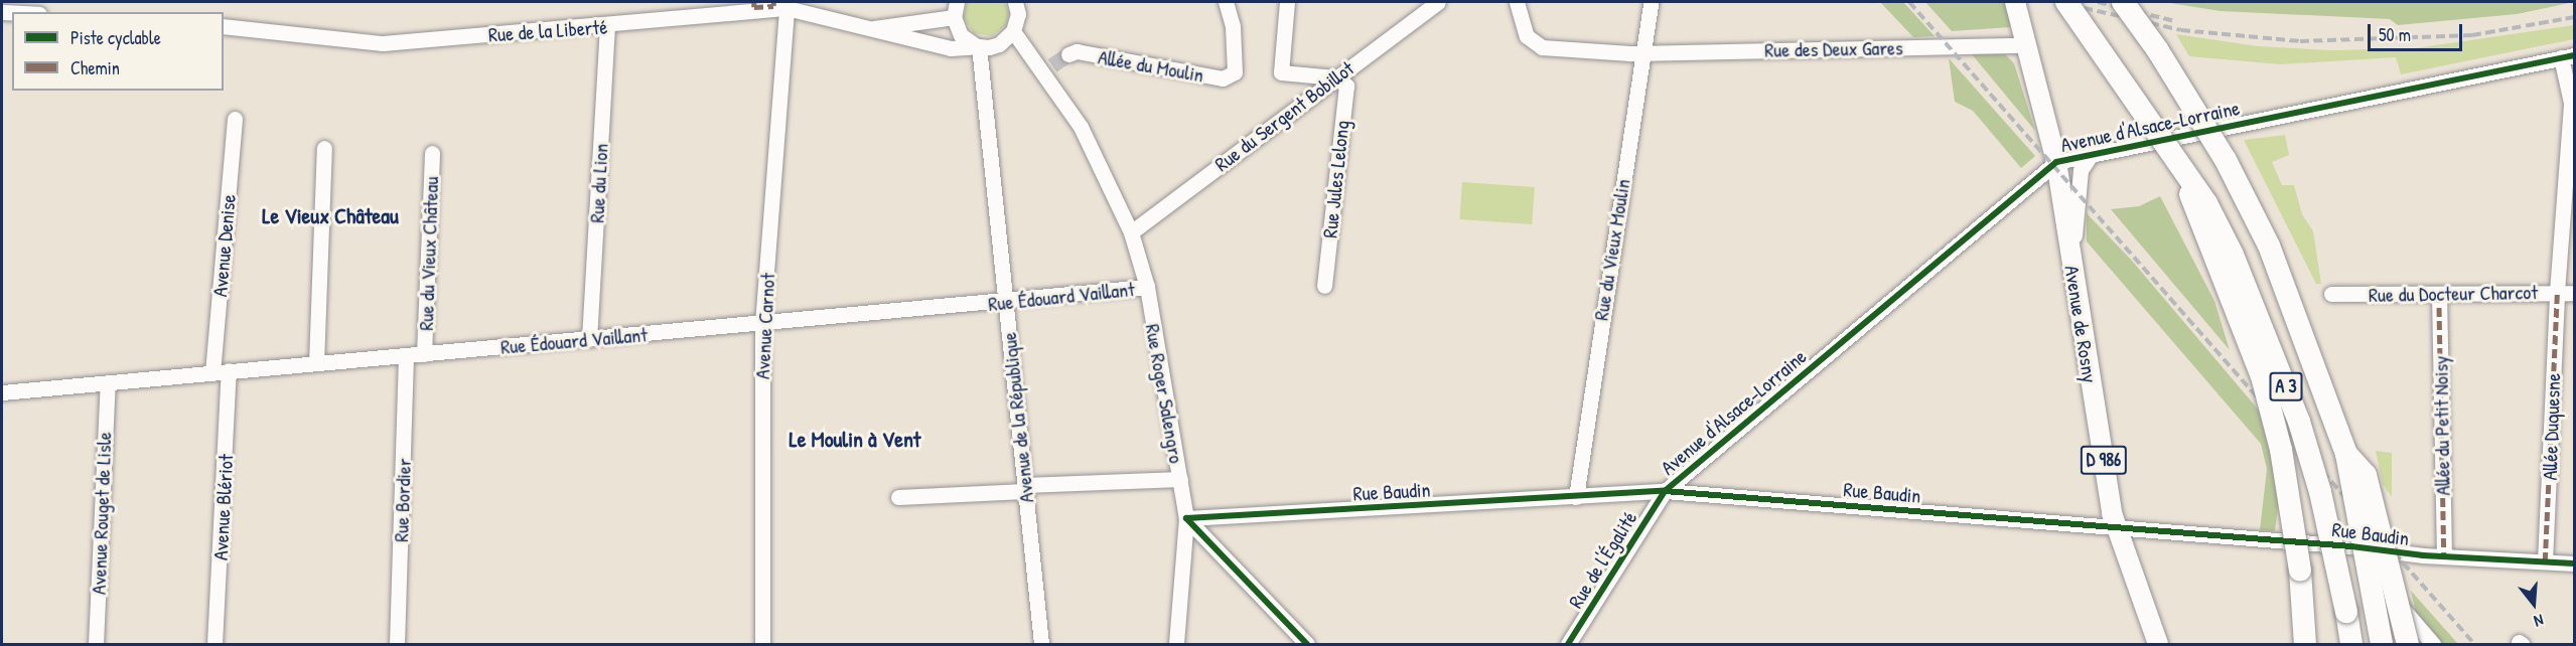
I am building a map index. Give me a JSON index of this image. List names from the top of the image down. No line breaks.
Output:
{"streets":{"highway":["A 3"],"main road":["Avenue de Rosny","D 986"],"street":["Rue de la Liberté","Rue des Deux Gares","Allée du Moulin","Rue du Sergent Bobillot","Avenue d'Alsace-Lorraine","Rue Jules Lelong","Rue du Lion","Avenue Denise","Rue du Vieux Moulin","Rue du Vieux Château","Rue du Docteur Charcot","Rue Édouard Vaillant","Avenue Carnot","Rue Roger Salengro","Avenue de la République","Allée du Petit Noisy","Allée Duquesne","Rue Baudin","Rue Bordier","Avenue Blériot","Avenue Rouget de Lisle","Rue de l'Égalité"]},"crossings":[["Rue de la Liberté","Rue du Lion"],["Rue de la Liberté","Avenue Carnot"],["Rue de la Liberté","Rue Roger Salengro"],["Rue de la Liberté","Avenue de la République"],["Rue des Deux Gares","Rue du Vieux Moulin"],["Rue des Deux Gares","Avenue de Rosny"],["Rue du Sergent Bobillot","Rue Jules Lelong"],["Rue du Sergent Bobillot","Rue Roger Salengro"],["Avenue d'Alsace-Lorraine","Avenue de Rosny"],["Avenue d'Alsace-Lorraine","Allée Duquesne"],["Avenue d'Alsace-Lorraine","Rue Baudin"],["Avenue d'Alsace-Lorraine","Rue de l'Égalité"],["Rue du Lion","Rue Édouard Vaillant"],["Avenue Denise","Rue Édouard Vaillant"],["Rue du Vieux Moulin","Rue Baudin"],["Rue du Vieux Château","Rue Édouard Vaillant"],["Rue du Docteur Charcot","Allée du Petit Noisy"],["Rue du Docteur Charcot","Allée Duquesne"],["Rue Édouard Vaillant","Avenue Carnot"],["Rue Édouard Vaillant","Rue Roger Salengro"],["Rue Édouard Vaillant","Avenue de la République"],["Rue Édouard Vaillant","Rue Bordier"],["Rue Édouard Vaillant","Avenue Blériot"],["Rue Édouard Vaillant","Avenue Rouget de Lisle"],["Avenue de Rosny","Rue Baudin"],["Rue Roger Salengro","Rue Baudin"],["Allée du Petit Noisy","Rue Baudin"],["Allée Duquesne","Rue Baudin"],["Rue Baudin","Rue de l'Égalité"]],"districts":["Le Vieux Château","Le Moulin à Vent"],"legend":["Piste cyclable","Chemin"],"scale_bar":"50 m","north":"bottom"}
